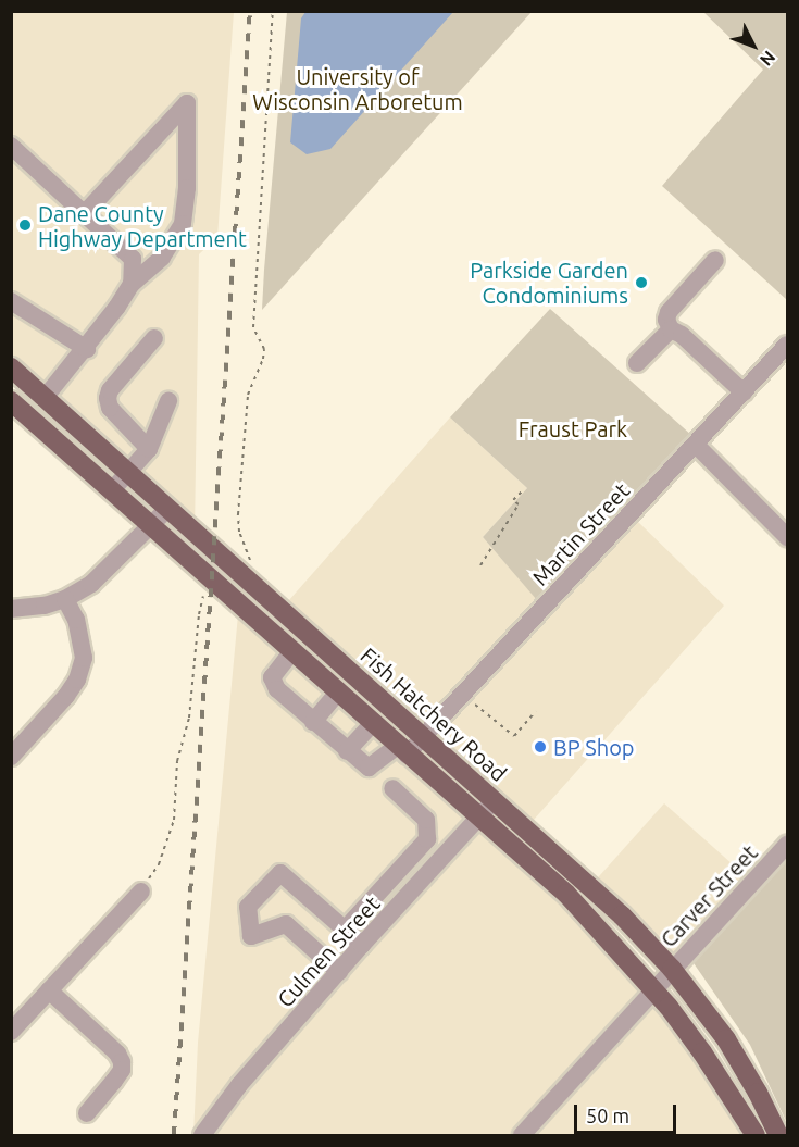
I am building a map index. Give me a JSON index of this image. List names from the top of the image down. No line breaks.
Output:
{"streets":{"main road":["Fish Hatchery Road"],"street":["Martin Street","Carver Street","Culmen Street"]},"crossings":[["Martin Street","Fish Hatchery Road"],["Fish Hatchery Road","Carver Street"],["Fish Hatchery Road","Culmen Street"]],"parks":["University of Wisconsin Arboretum","Fraust Park"],"places":["Dane County Highway Department","Parkside Garden Condominiums","BP Shop"],"scale_bar":"50 m","north":"bottom right"}
